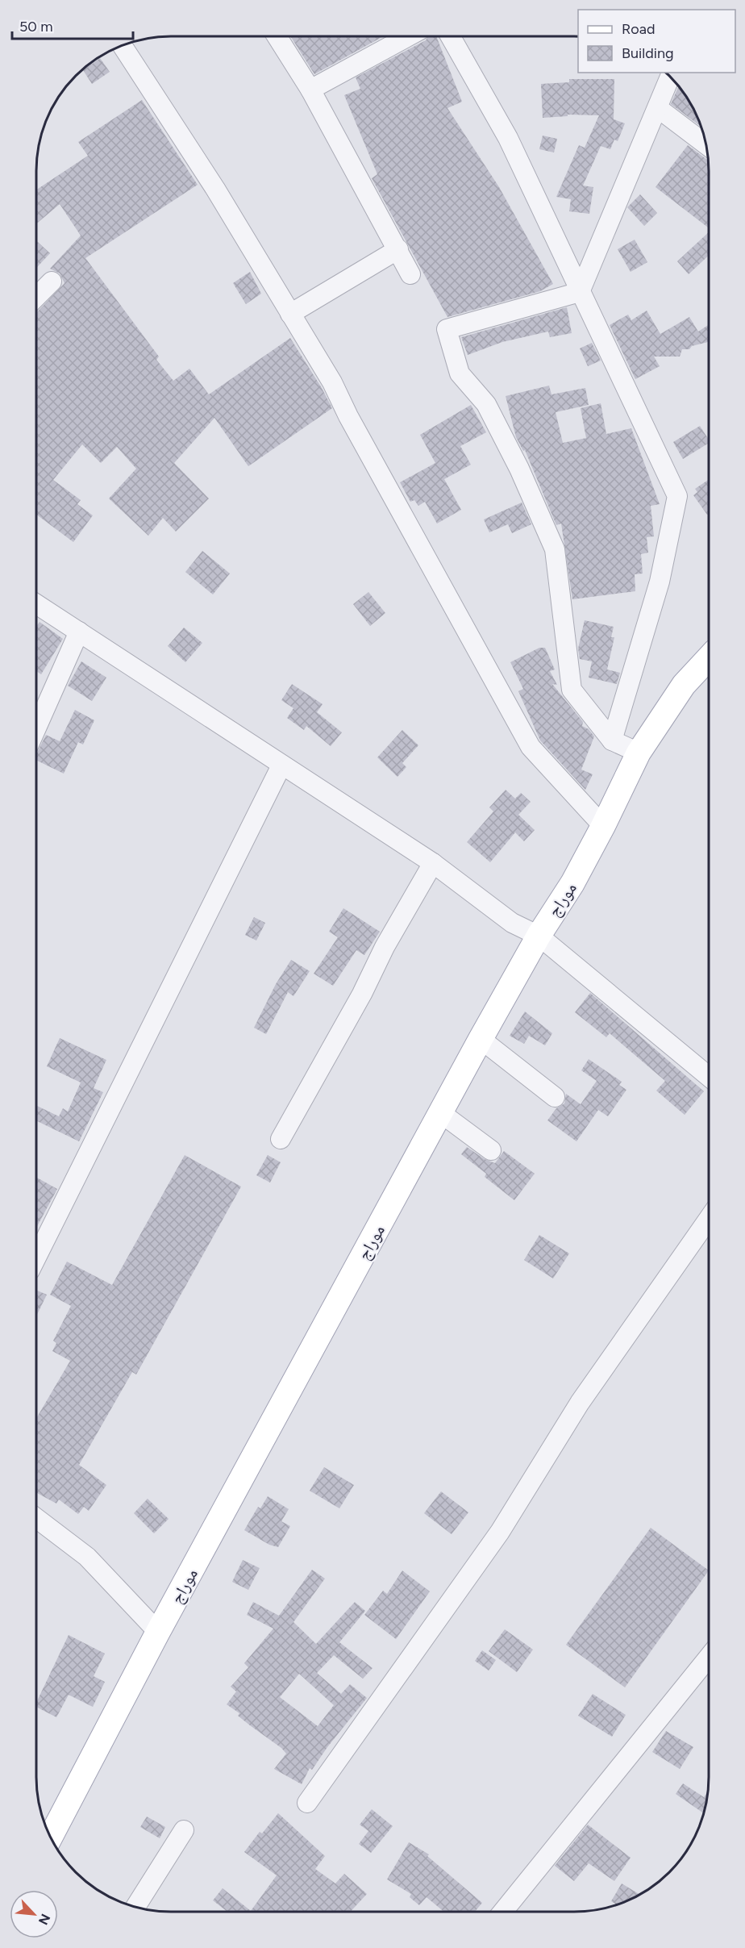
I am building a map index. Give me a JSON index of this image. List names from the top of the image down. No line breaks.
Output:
{"streets":{"main road":["موراج"]},"legend":["Road","Building"],"scale_bar":"50 m","north":"bottom right"}
